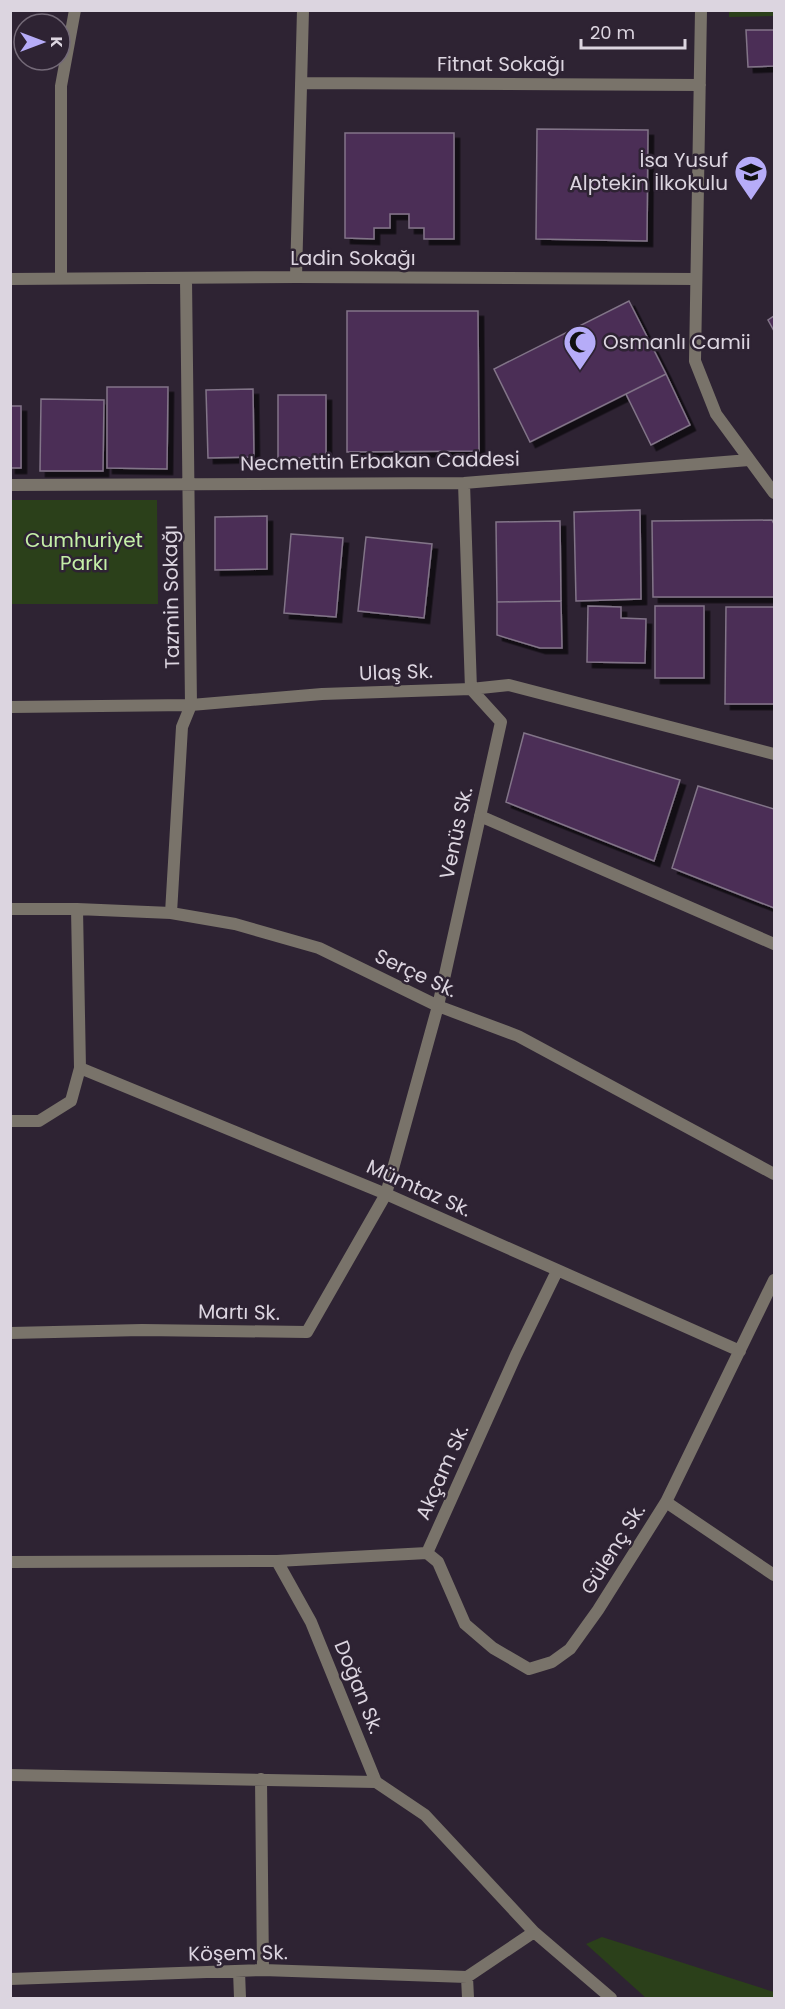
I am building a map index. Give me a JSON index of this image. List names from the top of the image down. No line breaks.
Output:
{"streets":{"street":["Fitnat Sokağı","Ladin Sokağı","Necmettin Erbakan Caddesi","Tazmin Sokağı","Ulaş Sk.","Venüs Sk.","Serçe Sk.","Mümtaz Sk.","Martı Sk.","Akçam Sk.","Gülenç Sk.","Doğan Sk.","Köşem Sk."]},"crossings":[["Ladin Sokağı","Tazmin Sokağı"],["Necmettin Erbakan Caddesi","Tazmin Sokağı"],["Tazmin Sokağı","Ulaş Sk."],["Tazmin Sokağı","Serçe Sk."],["Ulaş Sk.","Venüs Sk."],["Venüs Sk.","Serçe Sk."],["Venüs Sk.","Mümtaz Sk."],["Venüs Sk.","Martı Sk."],["Mümtaz Sk.","Martı Sk."],["Mümtaz Sk.","Akçam Sk."],["Mümtaz Sk.","Gülenç Sk."],["Akçam Sk.","Gülenç Sk."]],"parks":["Cumhuriyet Parkı"],"places":{"school or university":["İsa Yusuf Alptekin İlkokulu"],"mosque":["Osmanlı Camii"]},"scale_bar":"20 m","north":"right"}
